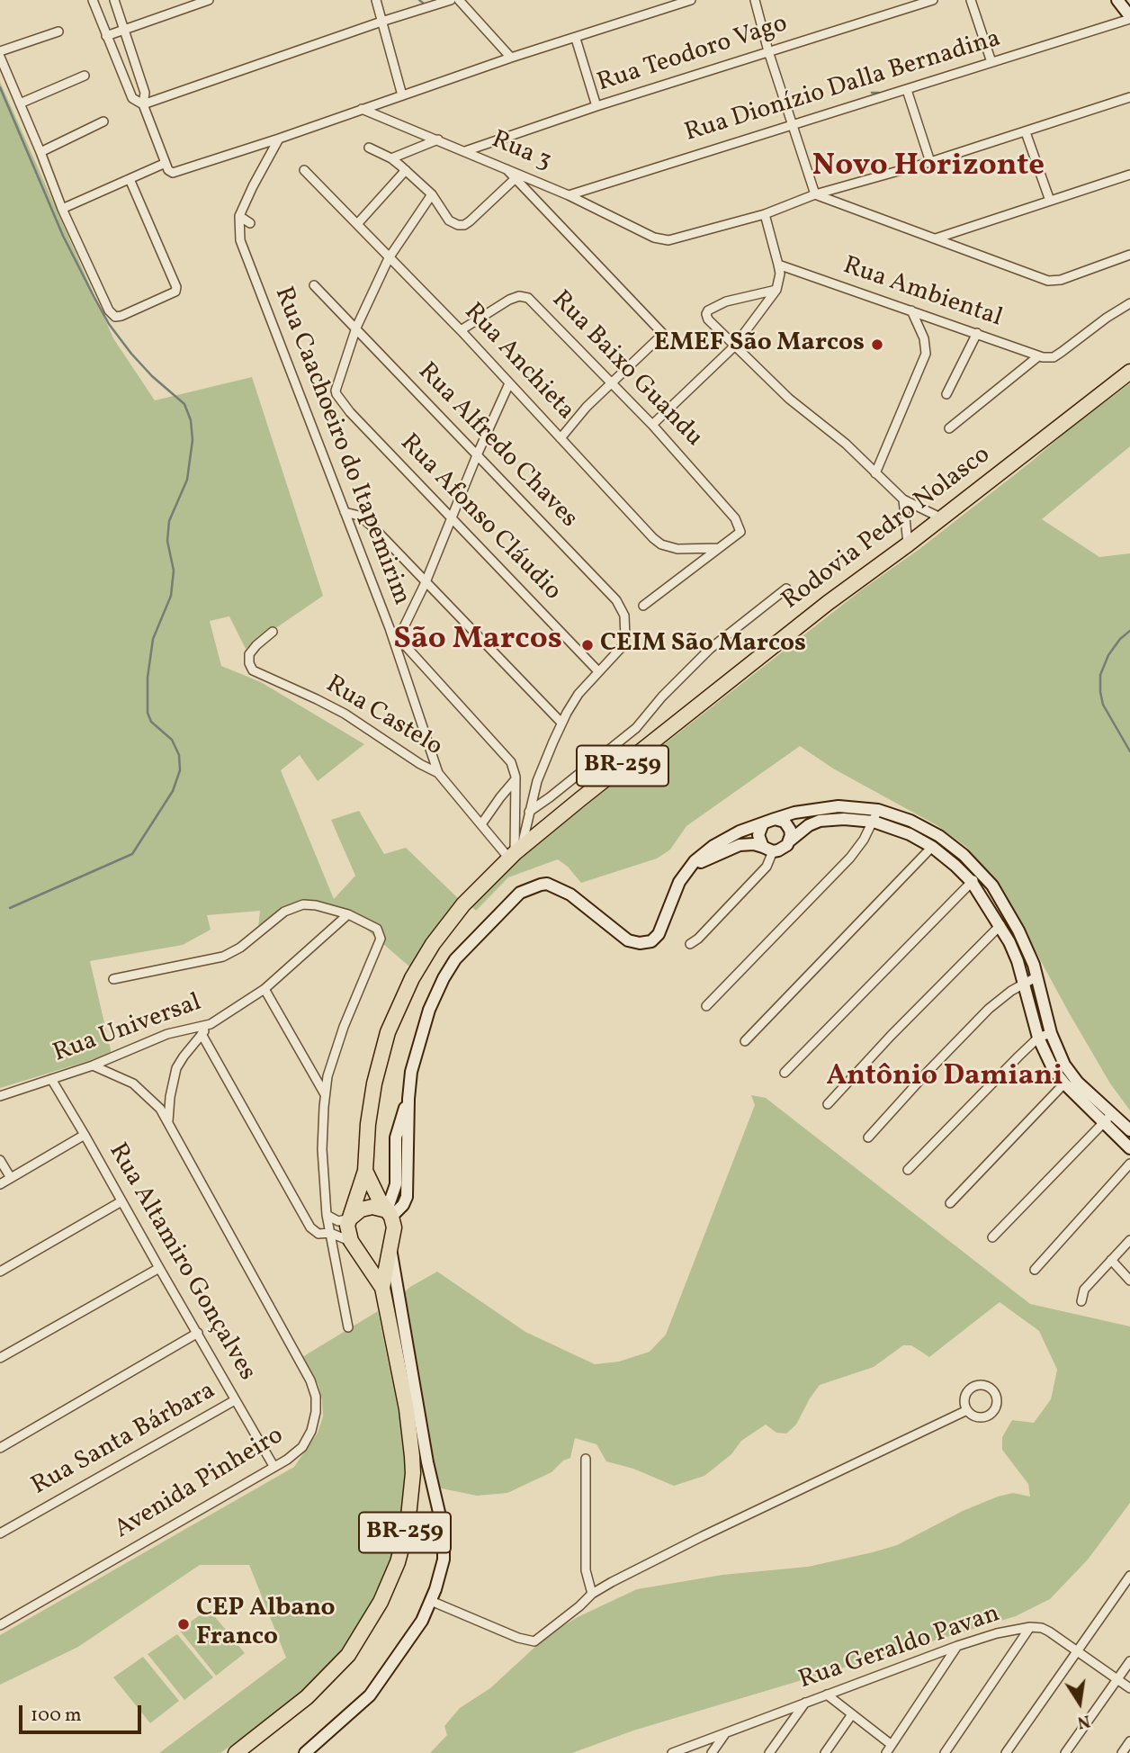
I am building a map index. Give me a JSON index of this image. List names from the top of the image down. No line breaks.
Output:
{"streets":{"highway":["Rodovia Pedro Nolasco","BR-259"],"street":["Rua Teodoro Vago","Rua Dionízio Dalla Bernadina","Rua 3","Rua Ambiental","Rua Anchieta","Rua Baixo Guandu","Rua Caachoeiro do Itapemirim","Rua Alfredo Chaves","Rua Afonso Cláudio","Rua Castelo","Rua Universal","Rua Altamiro Gonçalves","Rua Santa Bárbara","Avenida Pinheiro","Rua Geraldo Pavan"]},"crossings":[["Rua Teodoro Vago","Rua 3"],["Rua Dionízio Dalla Bernadina","Rua 3"],["Rua Anchieta","Rua Baixo Guandu"],["Rua Caachoeiro do Itapemirim","Rua Castelo"],["Rua Alfredo Chaves","Rua Afonso Cláudio"],["Rodovia Pedro Nolasco","Rua Castelo"],["Rua Universal","Rua Altamiro Gonçalves"],["Rua Universal","Avenida Pinheiro"],["Rua Altamiro Gonçalves","Rua Santa Bárbara"],["Rua Altamiro Gonçalves","Avenida Pinheiro"]],"districts":["Novo Horizonte","São Marcos","Antônio Damiani"],"places":["EMEF São Marcos","CEIM São Marcos","CEP Albano Franco"],"scale_bar":"100 m","north":"bottom"}
